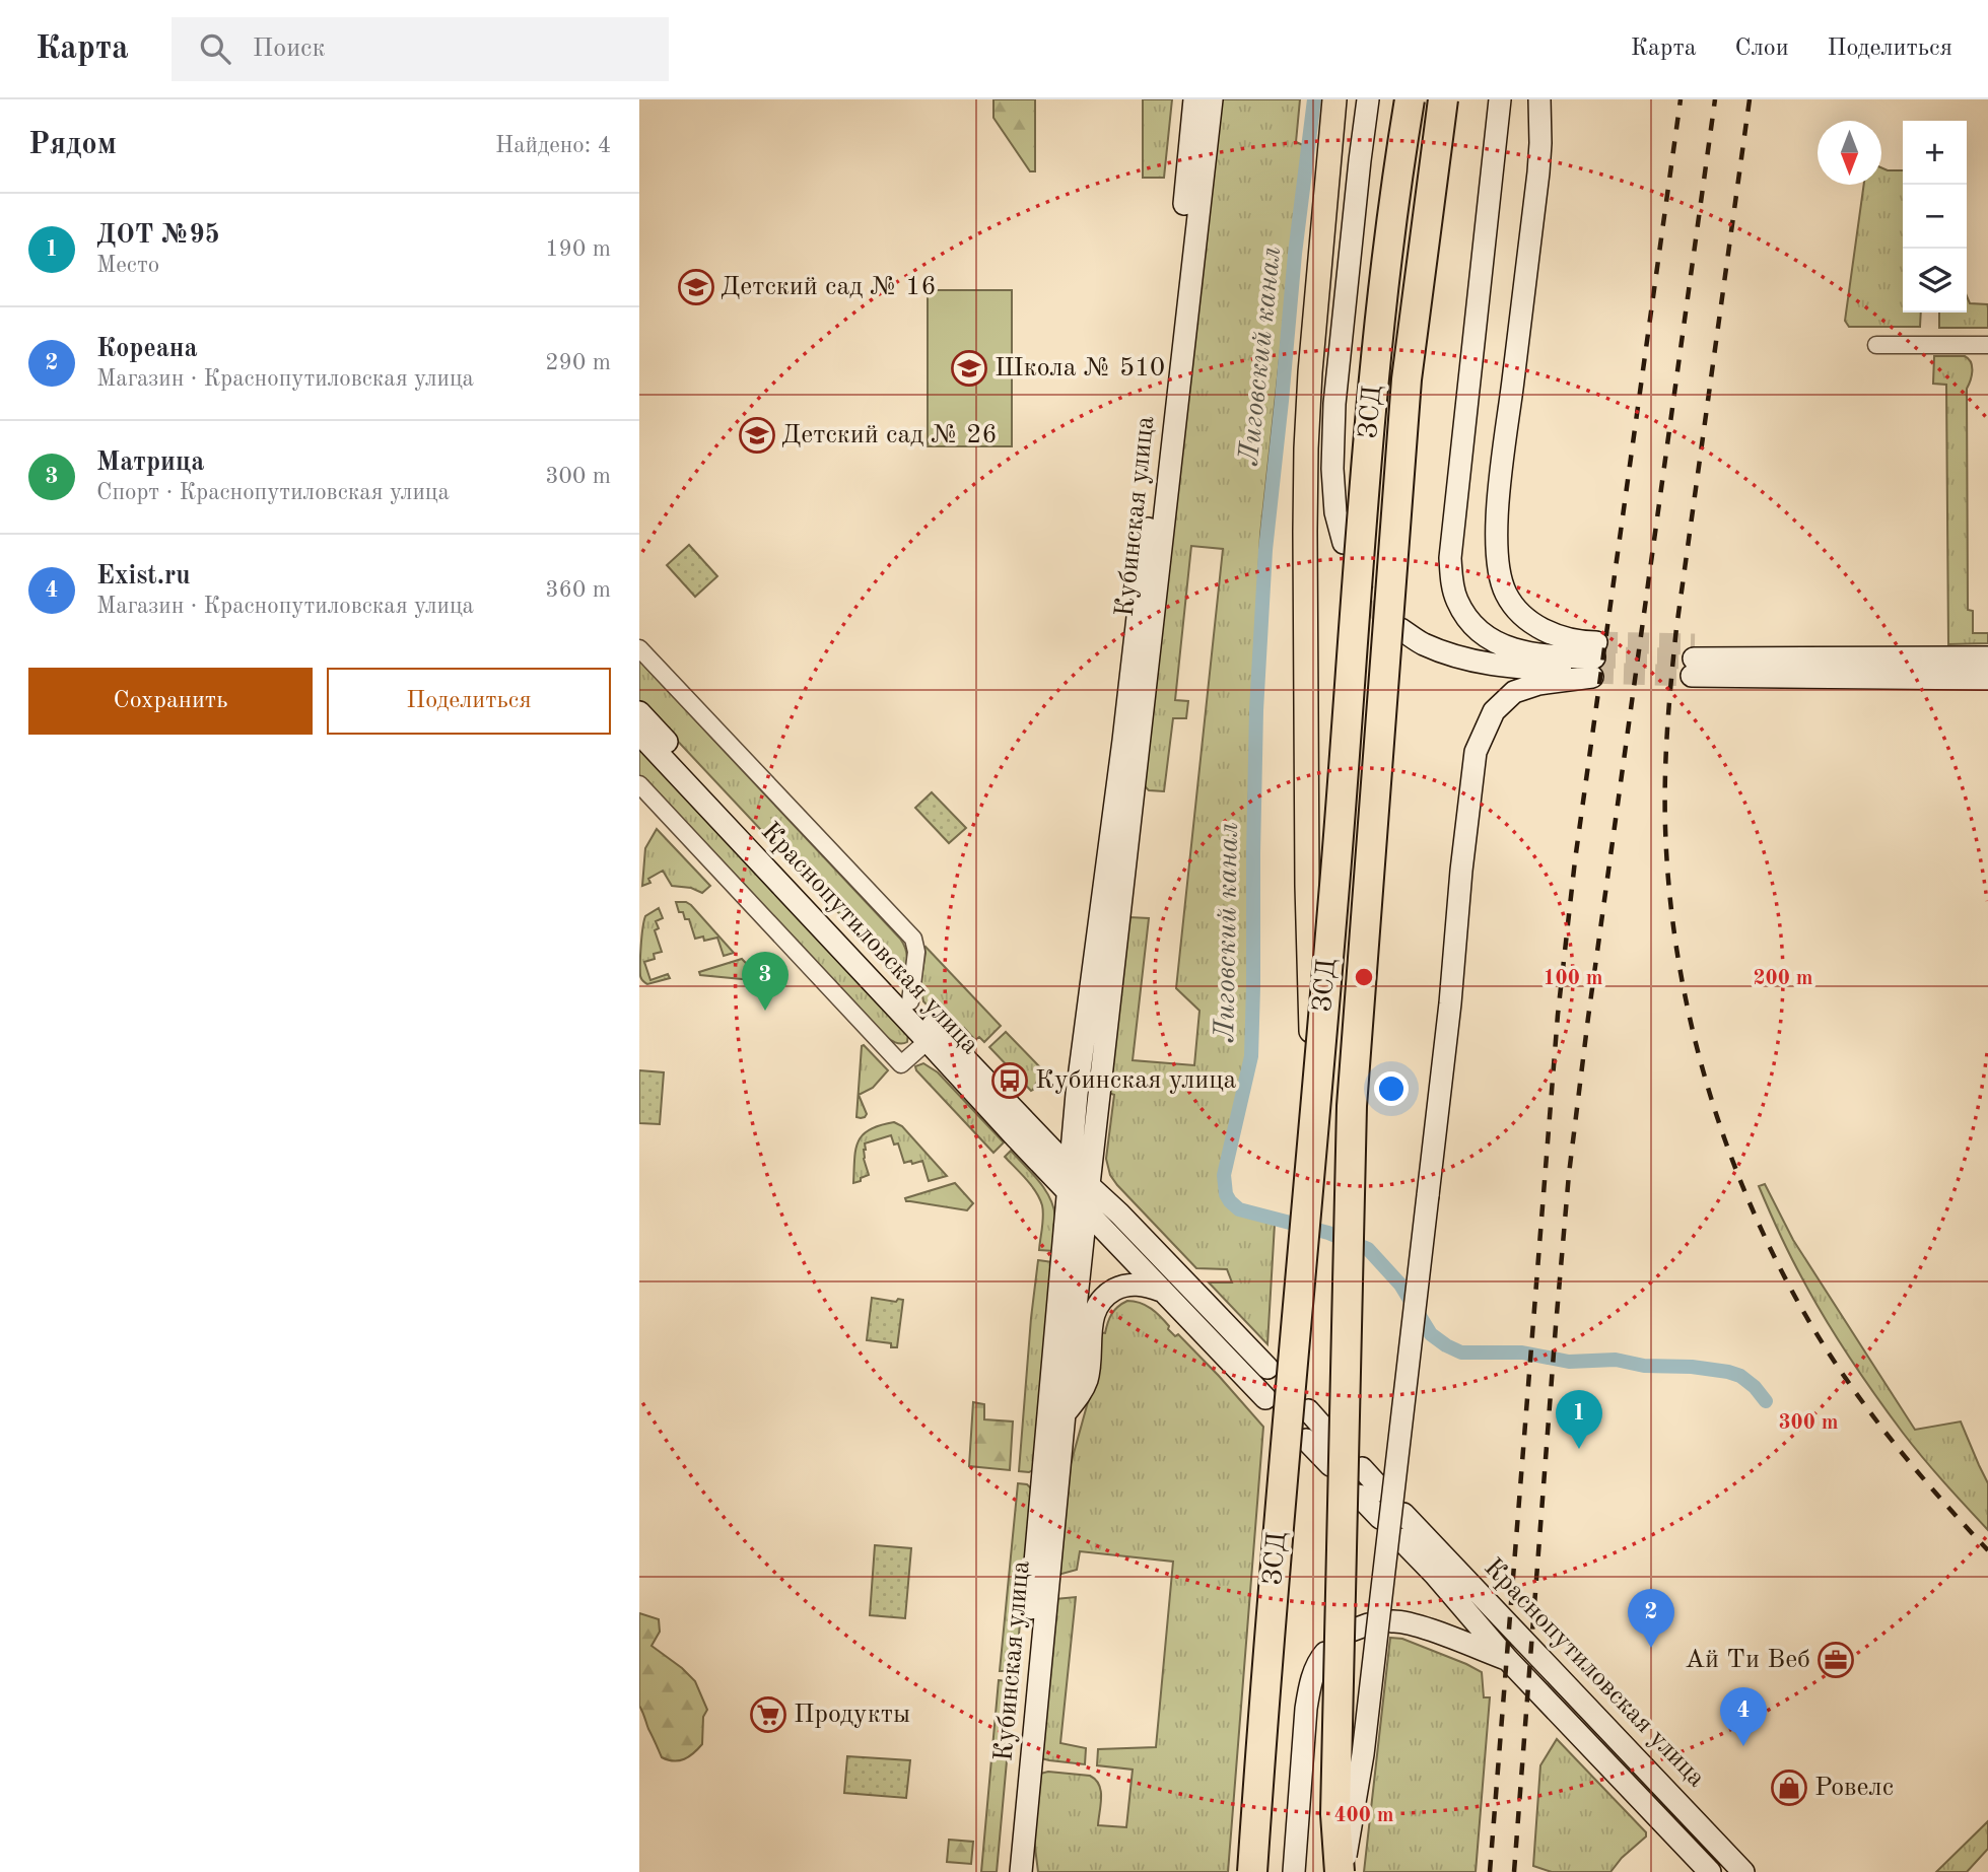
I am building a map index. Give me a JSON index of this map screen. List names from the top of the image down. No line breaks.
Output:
{"streets":{"highway":["ЗСД"],"main road":["Кубинская улица","Краснопутиловская улица"]},"crossings":[["Кубинская улица","Краснопутиловская улица"]],"water":["Лиговский канал"],"places":{"school or university":["Детский сад № 16","Школа № 510","Детский сад № 26"],"bus stop":["Кубинская улица"],"office":["Ай Ти Веб"],"supermarket":["Продукты"],"shop":["Ровелс"]},"north":"bottom","page":{"header":"Карта","search":"Поиск","nav":["Карта","Слои","Поделиться"],"heading":["Рядом","Найдено: 4"],"map_buttons":["+","−"],"list":[{"mark":"1","name":"ДОТ №95","note":"Место","value":"190 m"},{"mark":"2","name":"Кореана","note":"Магазин · Краснопутиловская улица","value":"290 m"},{"mark":"3","name":"Матрица","note":"Спорт · Краснопутиловская улица","value":"300 m"},{"mark":"4","name":"Exist.ru","note":"Магазин · Краснопутиловская улица","value":"360 m"}],"buttons":["Сохранить","Поделиться"],"pins":["3","1","2","4"]},"rings":["100 m","200 m","300 m","400 m"]}
